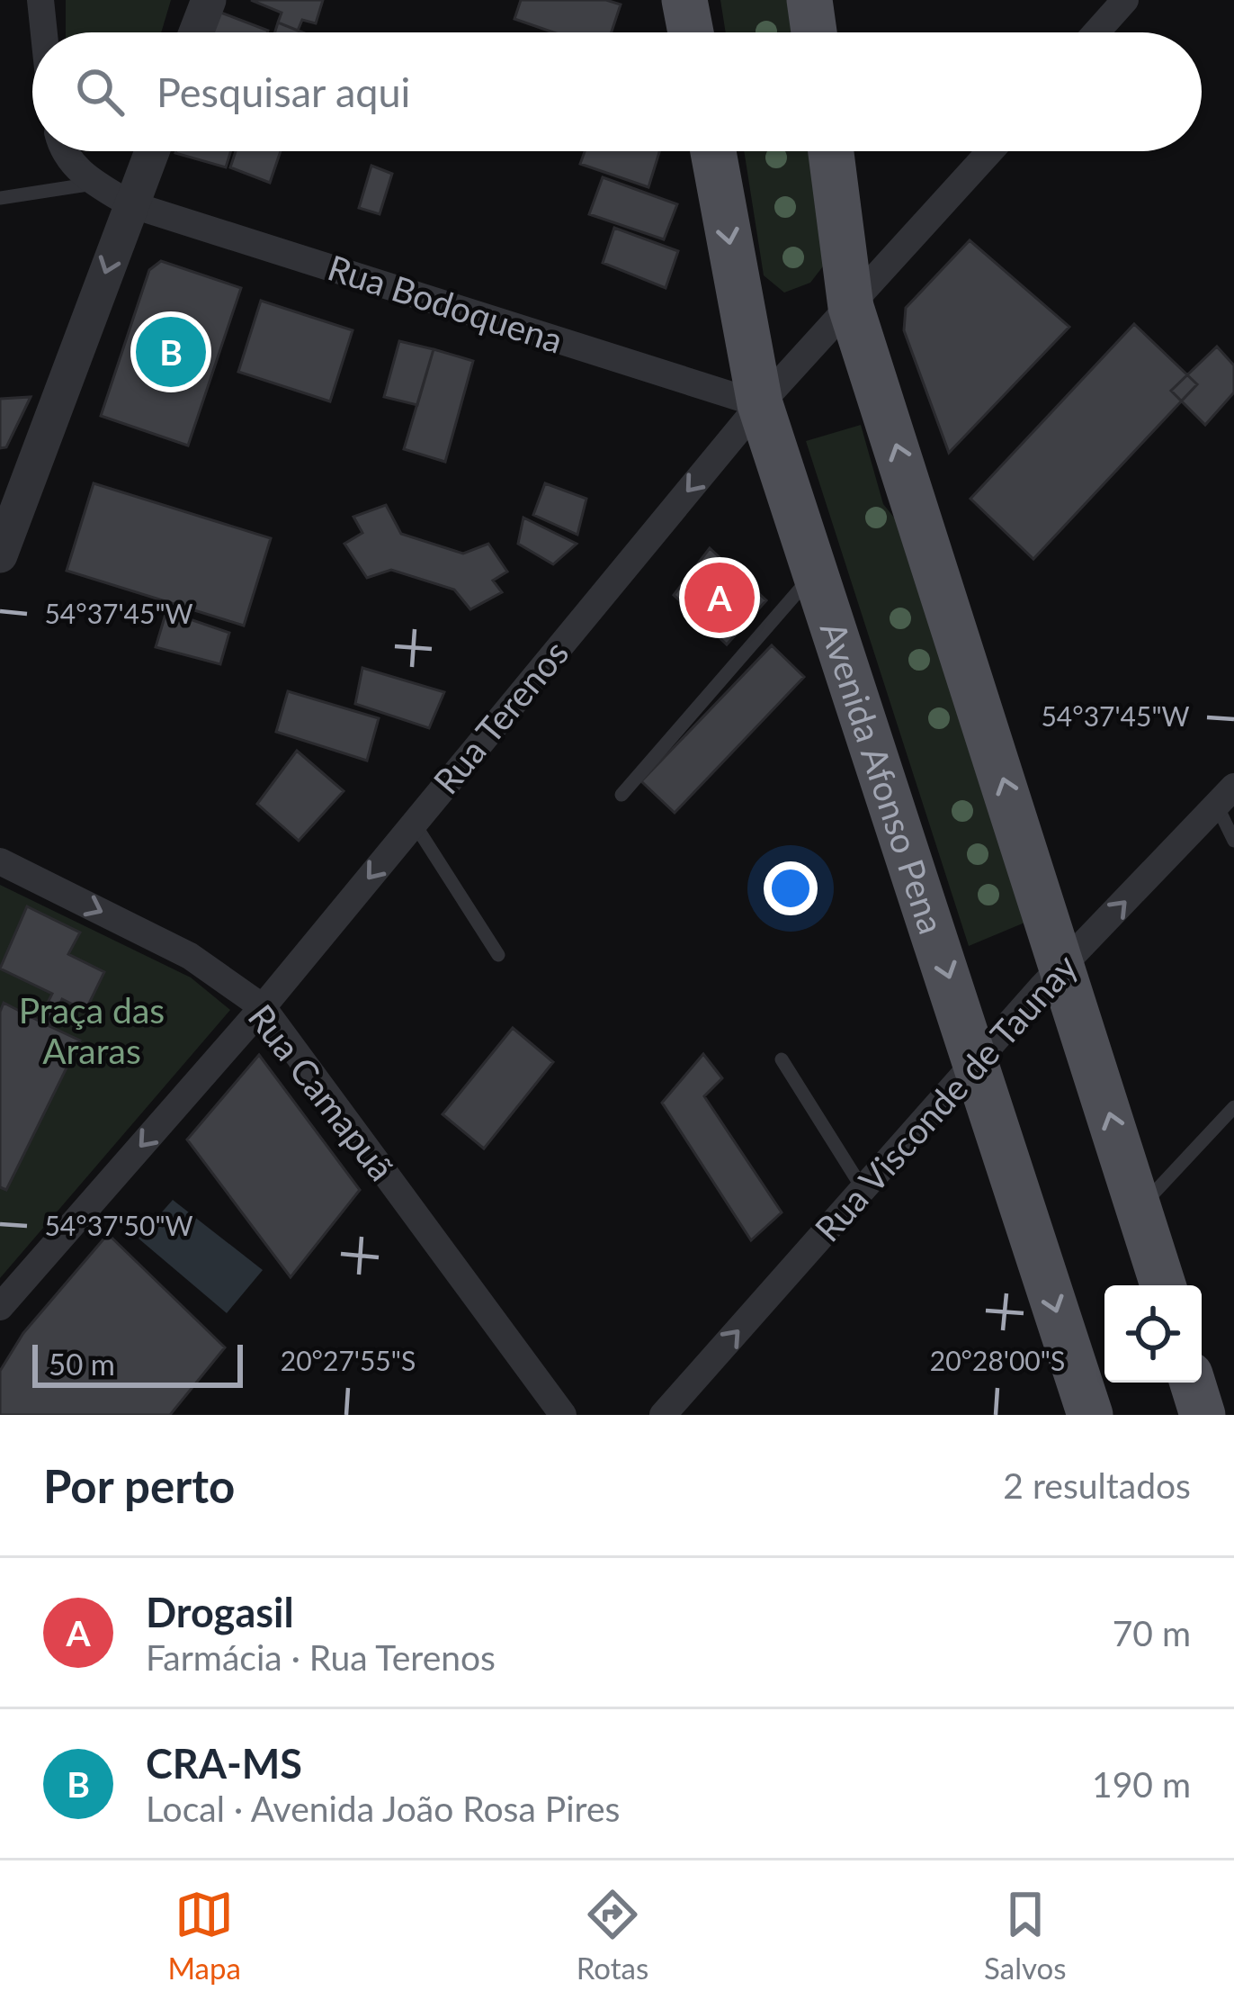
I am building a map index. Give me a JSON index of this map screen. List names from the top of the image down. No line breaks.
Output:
{"streets":{"main road":["Avenida Afonso Pena"],"street":["Rua Bodoquena","Rua Terenos","Rua Camapuã","Rua Visconde de Taunay"]},"crossings":[["Rua Bodoquena","Rua Terenos"],["Rua Bodoquena","Avenida Afonso Pena"],["Rua Terenos","Avenida Afonso Pena"],["Rua Terenos","Rua Camapuã"],["Avenida Afonso Pena","Rua Visconde de Taunay"]],"one_way":["Rua Terenos","Rua Camapuã","Rua Visconde de Taunay"],"parks":["Praça das Araras"],"scale_bar":"50 m","page":{"search":"Pesquisar aqui","pins":["B","A"],"scale":"50 m","heading":["Por perto","2 resultados"],"list":[{"mark":"A","name":"Drogasil","note":"Farmácia · Rua Terenos","value":"70 m"},{"mark":"B","name":"CRA-MS","note":"Local · Avenida João Rosa Pires","value":"190 m"}],"nav":["Mapa","Rotas","Salvos"]},"coordinates":["54°37'45\"W","54°37'50\"W","20°27'55\"S","20°28'00\"S"]}
